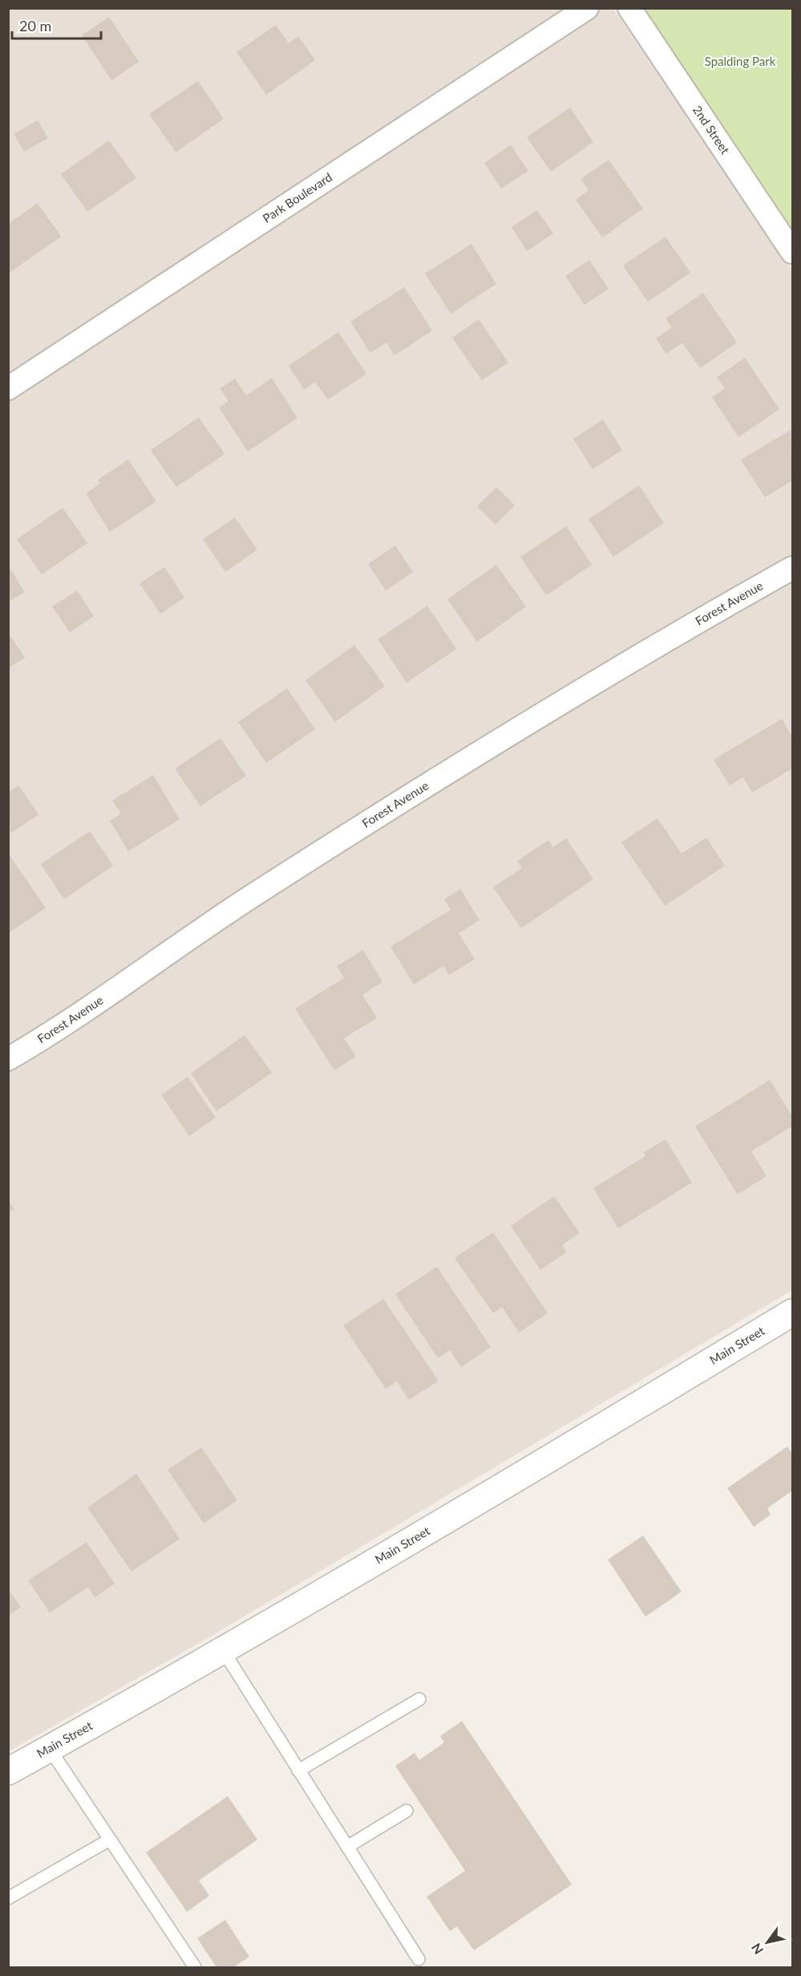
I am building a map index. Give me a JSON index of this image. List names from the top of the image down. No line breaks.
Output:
{"streets":{"street":["2nd Street","Park Boulevard","Forest Avenue","Main Street"]},"parks":["Spalding Park"],"scale_bar":"20 m","north":"bottom left"}
